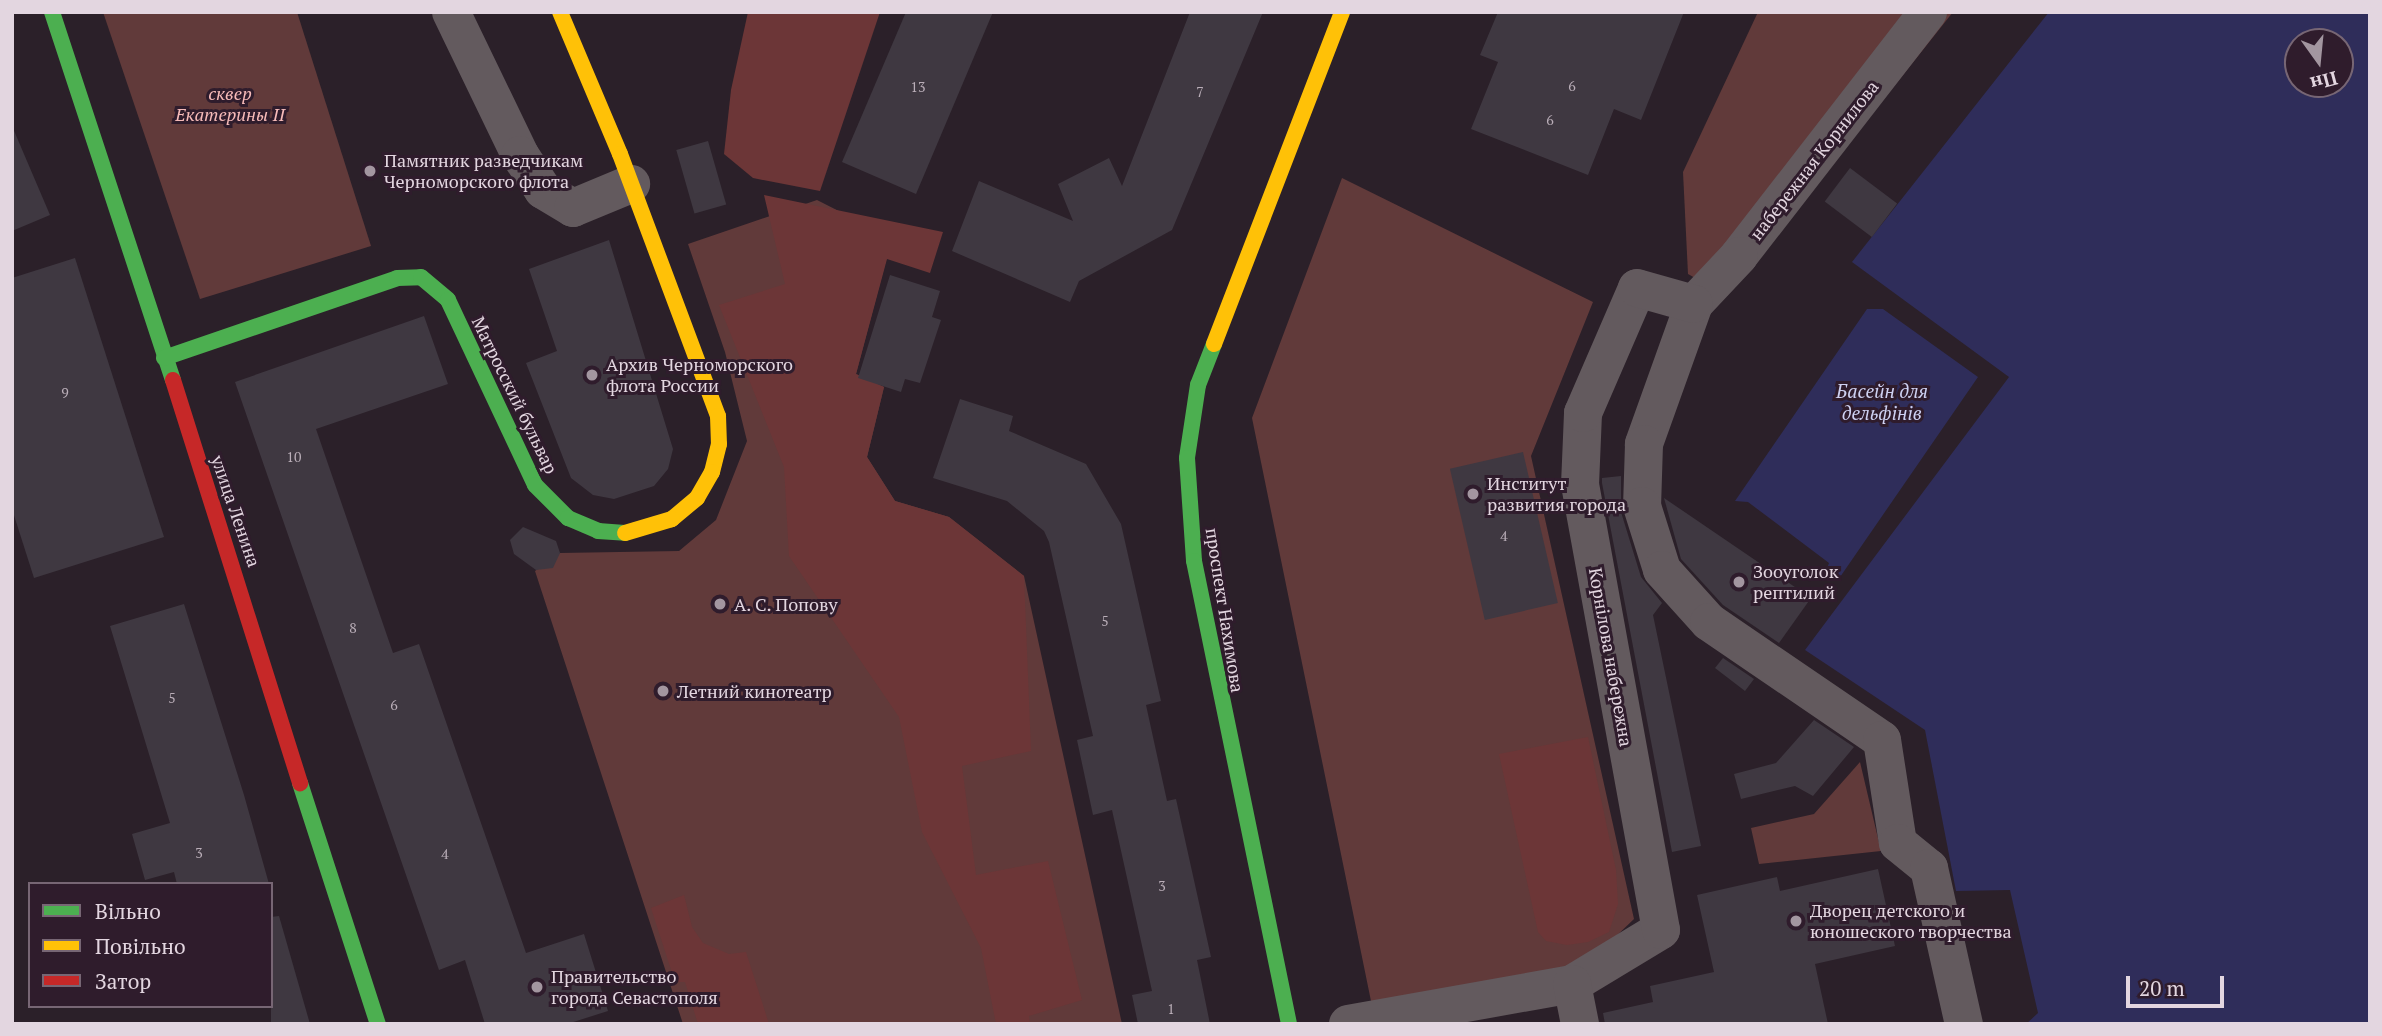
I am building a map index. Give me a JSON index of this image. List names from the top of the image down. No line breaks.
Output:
{"streets":{"main road":["Матросский бульвар","улица Ленина","проспект Нахимова"],"street":["набережная Корнилова","Корнілова набережна"]},"crossings":[["набережная Корнилова","Корнілова набережна"],["Матросский бульвар","улица Ленина"]],"water":["Басейн для дельфiнiв"],"parks":["cквер Екатерины II"],"places":["Памятник разведчикам Черноморского флота","Архив Черноморского флота России","Институт развития города","Зооуголок рептилий","А. С. Попову","Летний кинотеатр","Дворец детского и юношеского творчества","Правительство города Севастополя"],"house_numbers":["6","13","7","6","9","10","4","5","8","5","6","3","4","3","1"],"legend":["Вільно","Повільно","Затор"],"scale_bar":"20 m","north":"bottom"}
